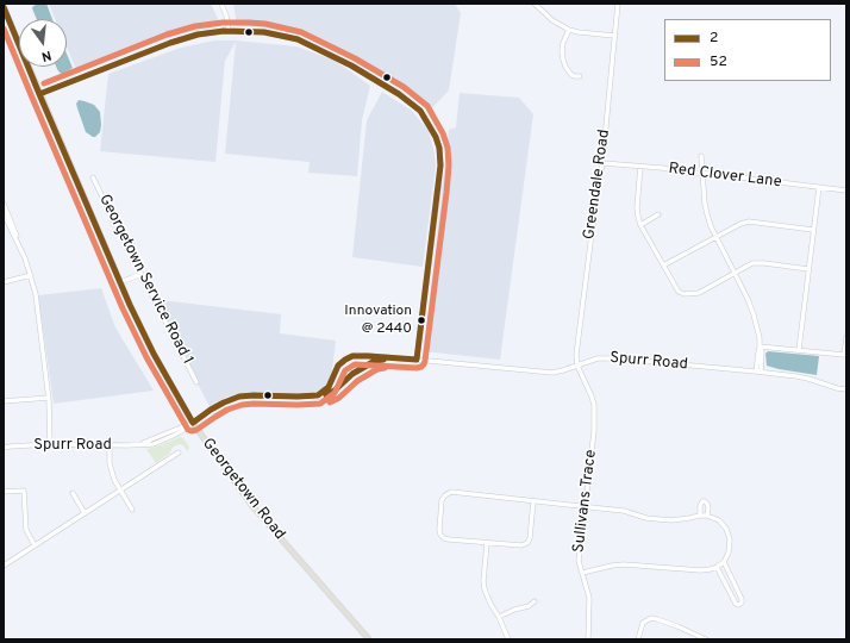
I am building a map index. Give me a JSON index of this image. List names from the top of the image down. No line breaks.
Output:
{"streets":{"main road":["Georgetown Road"],"street":["Red Clover Lane","Greendale Road","Georgetown Service Road 1","Spurr Road","Sullivans Trace"]},"crossings":[["Red Clover Lane","Greendale Road"],["Greendale Road","Spurr Road"],["Greendale Road","Sullivans Trace"],["Spurr Road","Georgetown Road"],["Spurr Road","Sullivans Trace"]],"places":["Innovation @ 2440"],"lines":["transit line 2","transit line 52"],"legend":["2","52"],"north":"bottom"}
